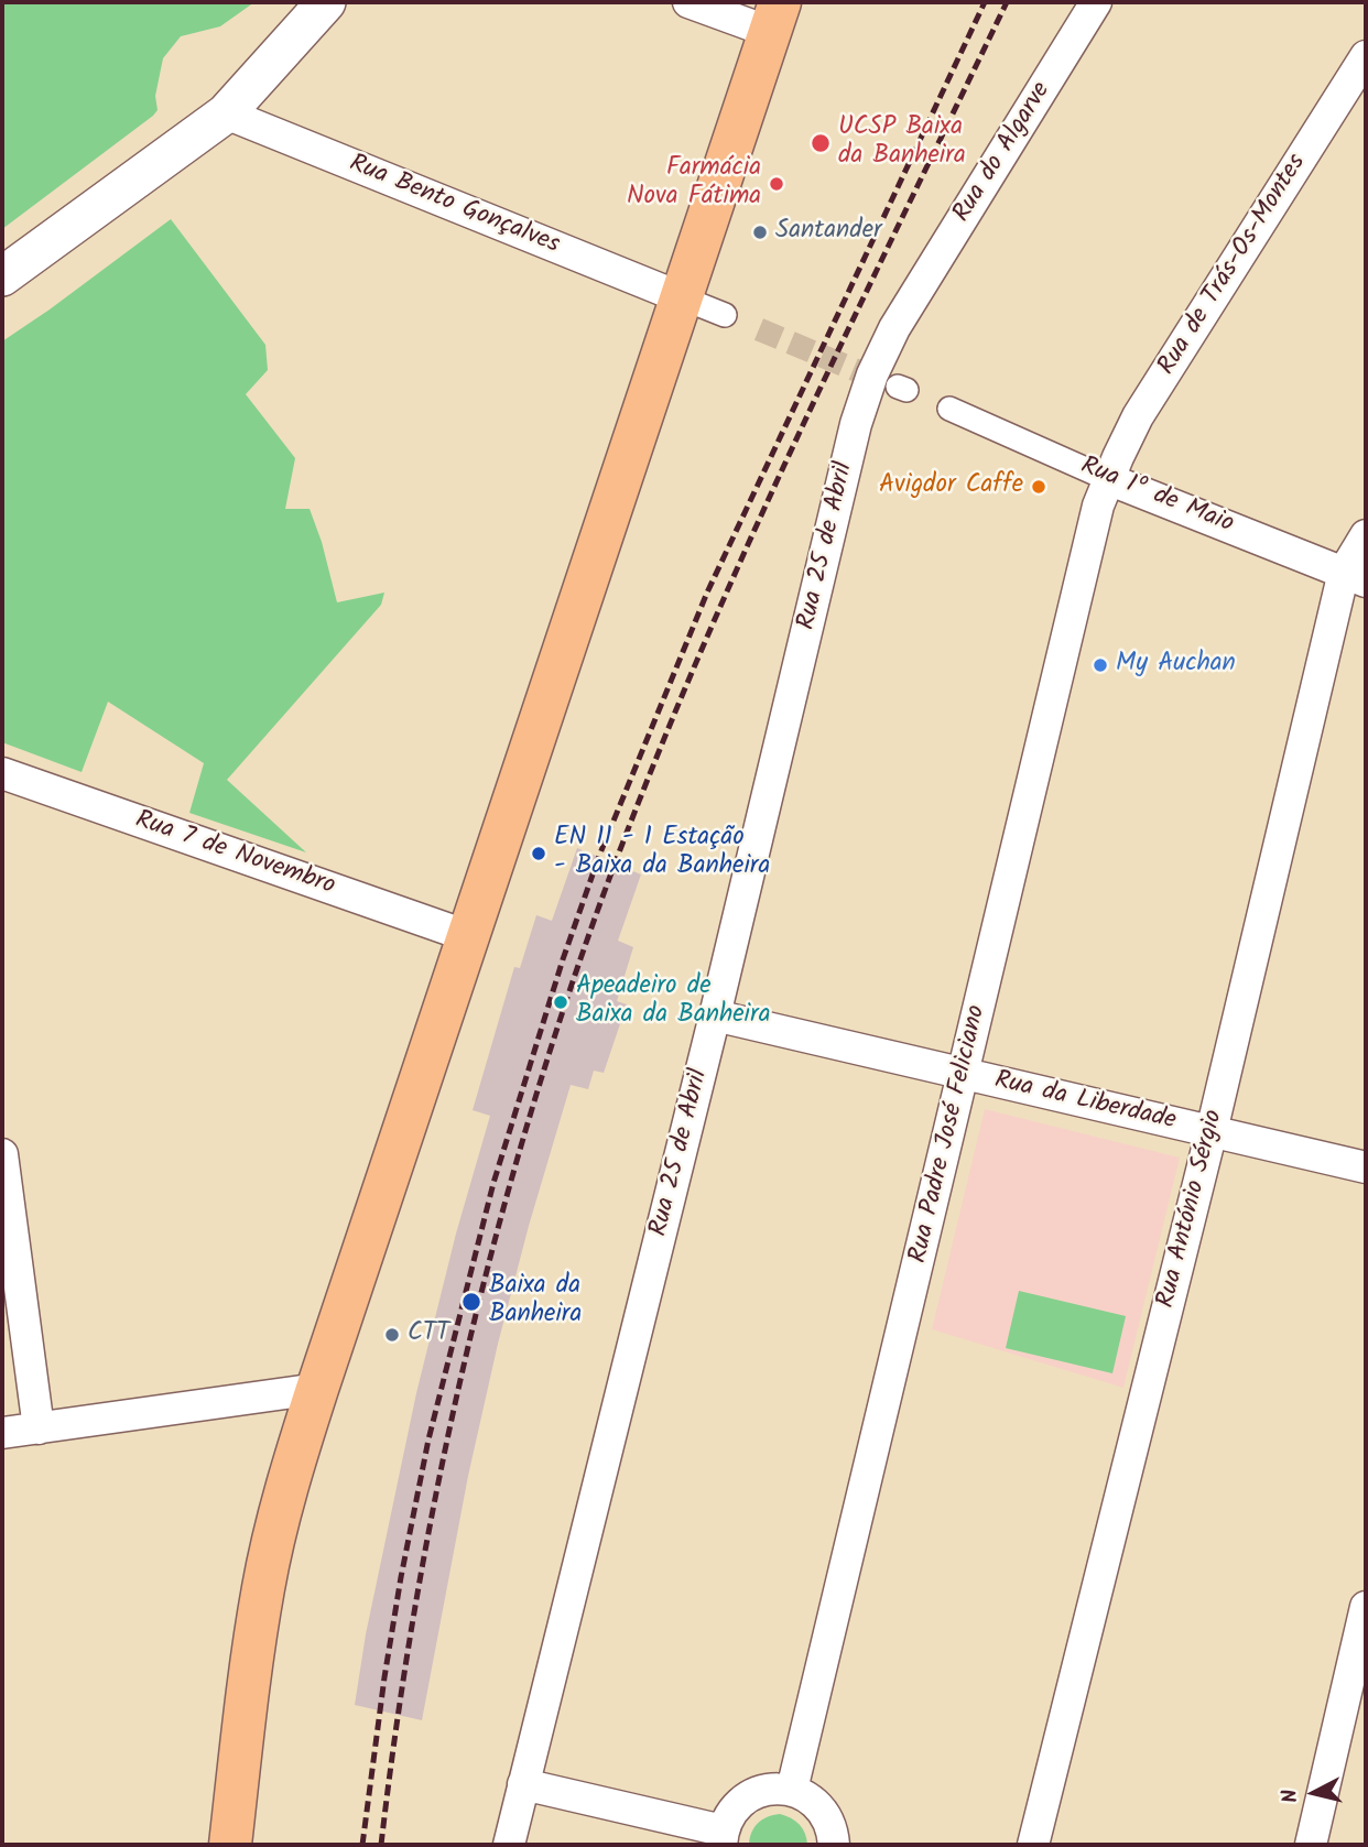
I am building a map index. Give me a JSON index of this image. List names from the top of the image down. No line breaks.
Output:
{"streets":{"street":["Rua do Algarve","Rua Bento Gonçalves","Rua de Trás-Os-Montes","Rua 1º de Maio","Rua 25 de Abril","Rua 7 de Novembro","Rua da Liberdade","Rua Padre José Feliciano","Rua António Sérgio"]},"crossings":[["Rua do Algarve","Rua 25 de Abril"],["Rua de Trás-Os-Montes","Rua 1º de Maio"],["Rua de Trás-Os-Montes","Rua Padre José Feliciano"],["Rua 1º de Maio","Rua Padre José Feliciano"],["Rua 1º de Maio","Rua António Sérgio"],["Rua 25 de Abril","Rua da Liberdade"],["Rua da Liberdade","Rua Padre José Feliciano"],["Rua da Liberdade","Rua António Sérgio"]],"places":["UCSP Baixa da Banheira","Farmácia Nova Fátima","Santander","Avigdor Caffe","My Auchan","EN 11 - 1 Estação - Baixa da Banheira","Apeadeiro de Baixa da Banheira","Baixa da Banheira","CTT"],"north":"left"}
